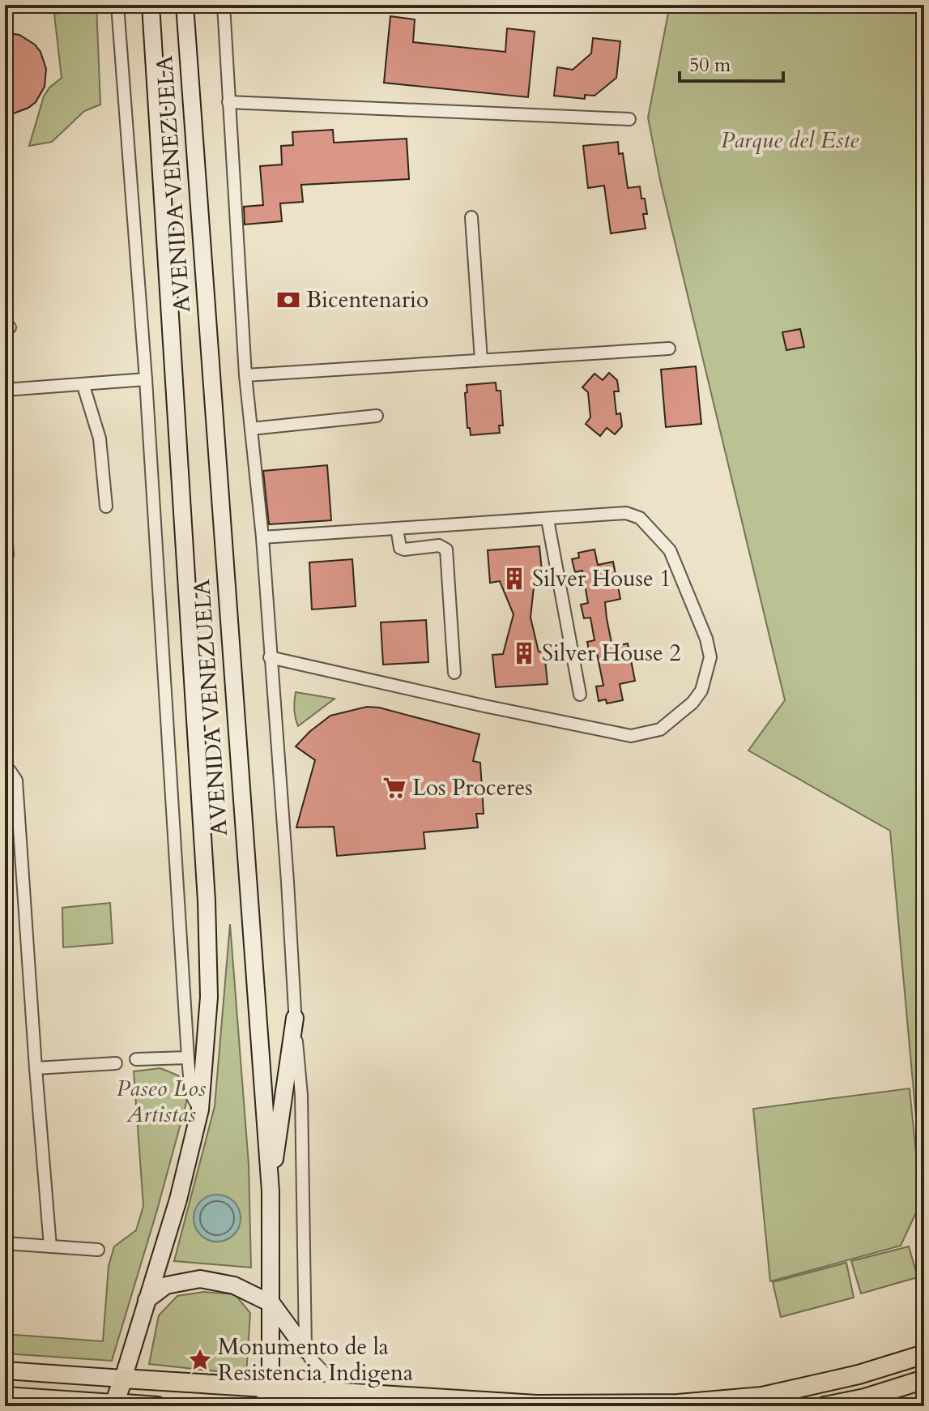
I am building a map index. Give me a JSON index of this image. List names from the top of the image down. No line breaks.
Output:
{"streets":{"main road":["AVENIDA VENEZUELA"]},"parks":["Parque del Este","Paseo Los Artistas"],"places":{"bank":["Bicentenario"],"building":["Silver House 1","Silver House 2"],"supermarket":["Los Proceres"],"place":["Monumento de la Resistencia Indigena"]},"scale_bar":"50 m"}
